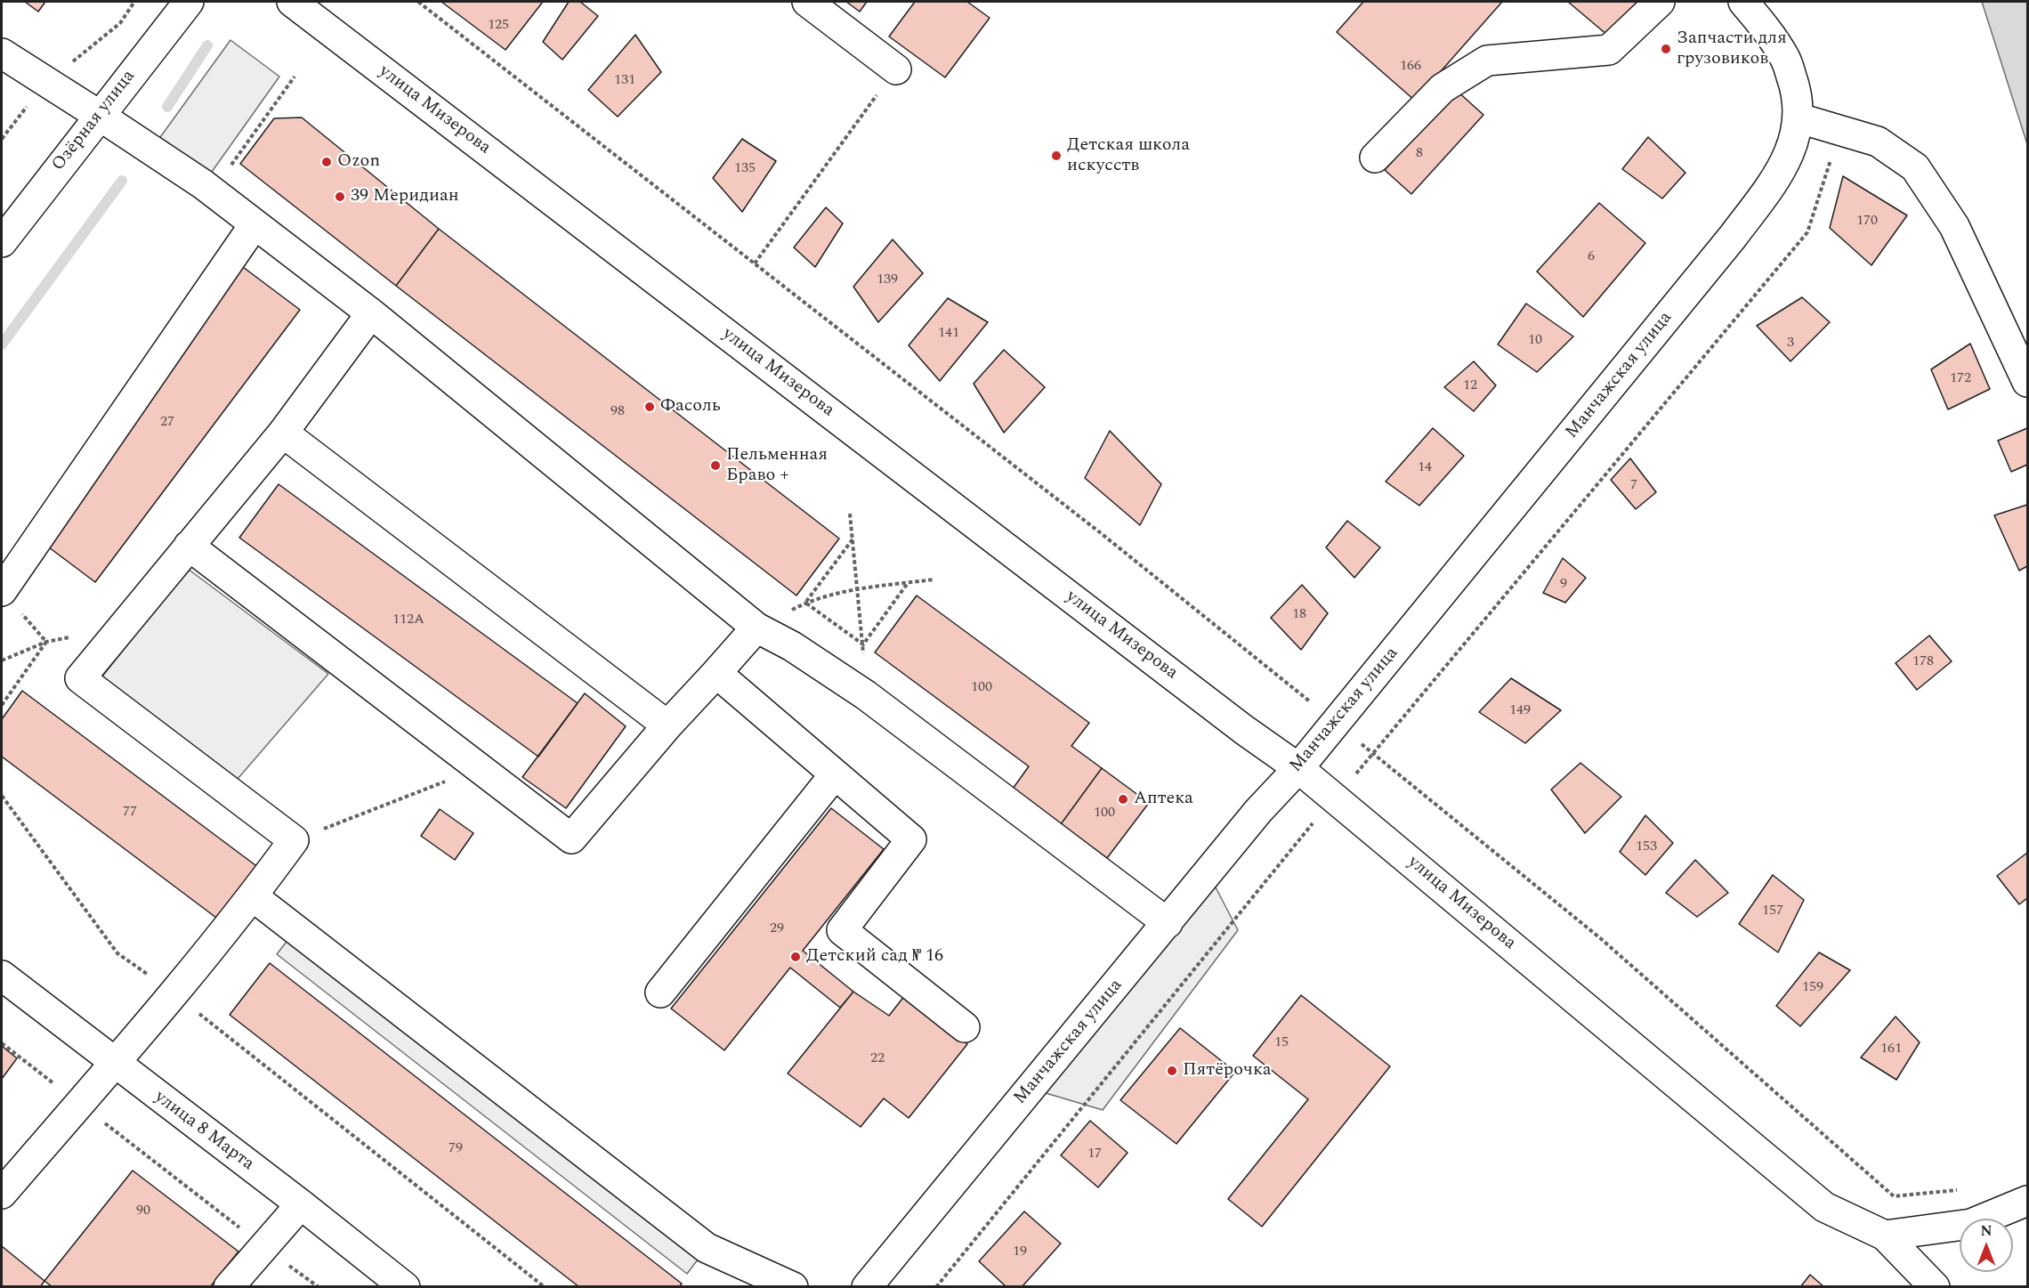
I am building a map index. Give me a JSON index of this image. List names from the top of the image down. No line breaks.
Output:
{"streets":{"main road":["улица Мизерова","Озёрная улица","Манчажская улица","улица 8 Марта"]},"crossings":[["улица Мизерова","Манчажская улица"]],"places":["Запчасти для грузовиков","Детская школа искусств","Ozon","39 Меридиан","Фасоль","Пельменная Браво +","Аптека","Детский сад № 16","Пятёрочка"],"house_numbers":["125","166","131","8","135","170","6","139","141","10","3","172","12","98","27","14","7","9","18","112А","178","100","149","77","100","153","157","29","159","15","161","22","79","17","90","19"],"north":"top"}
